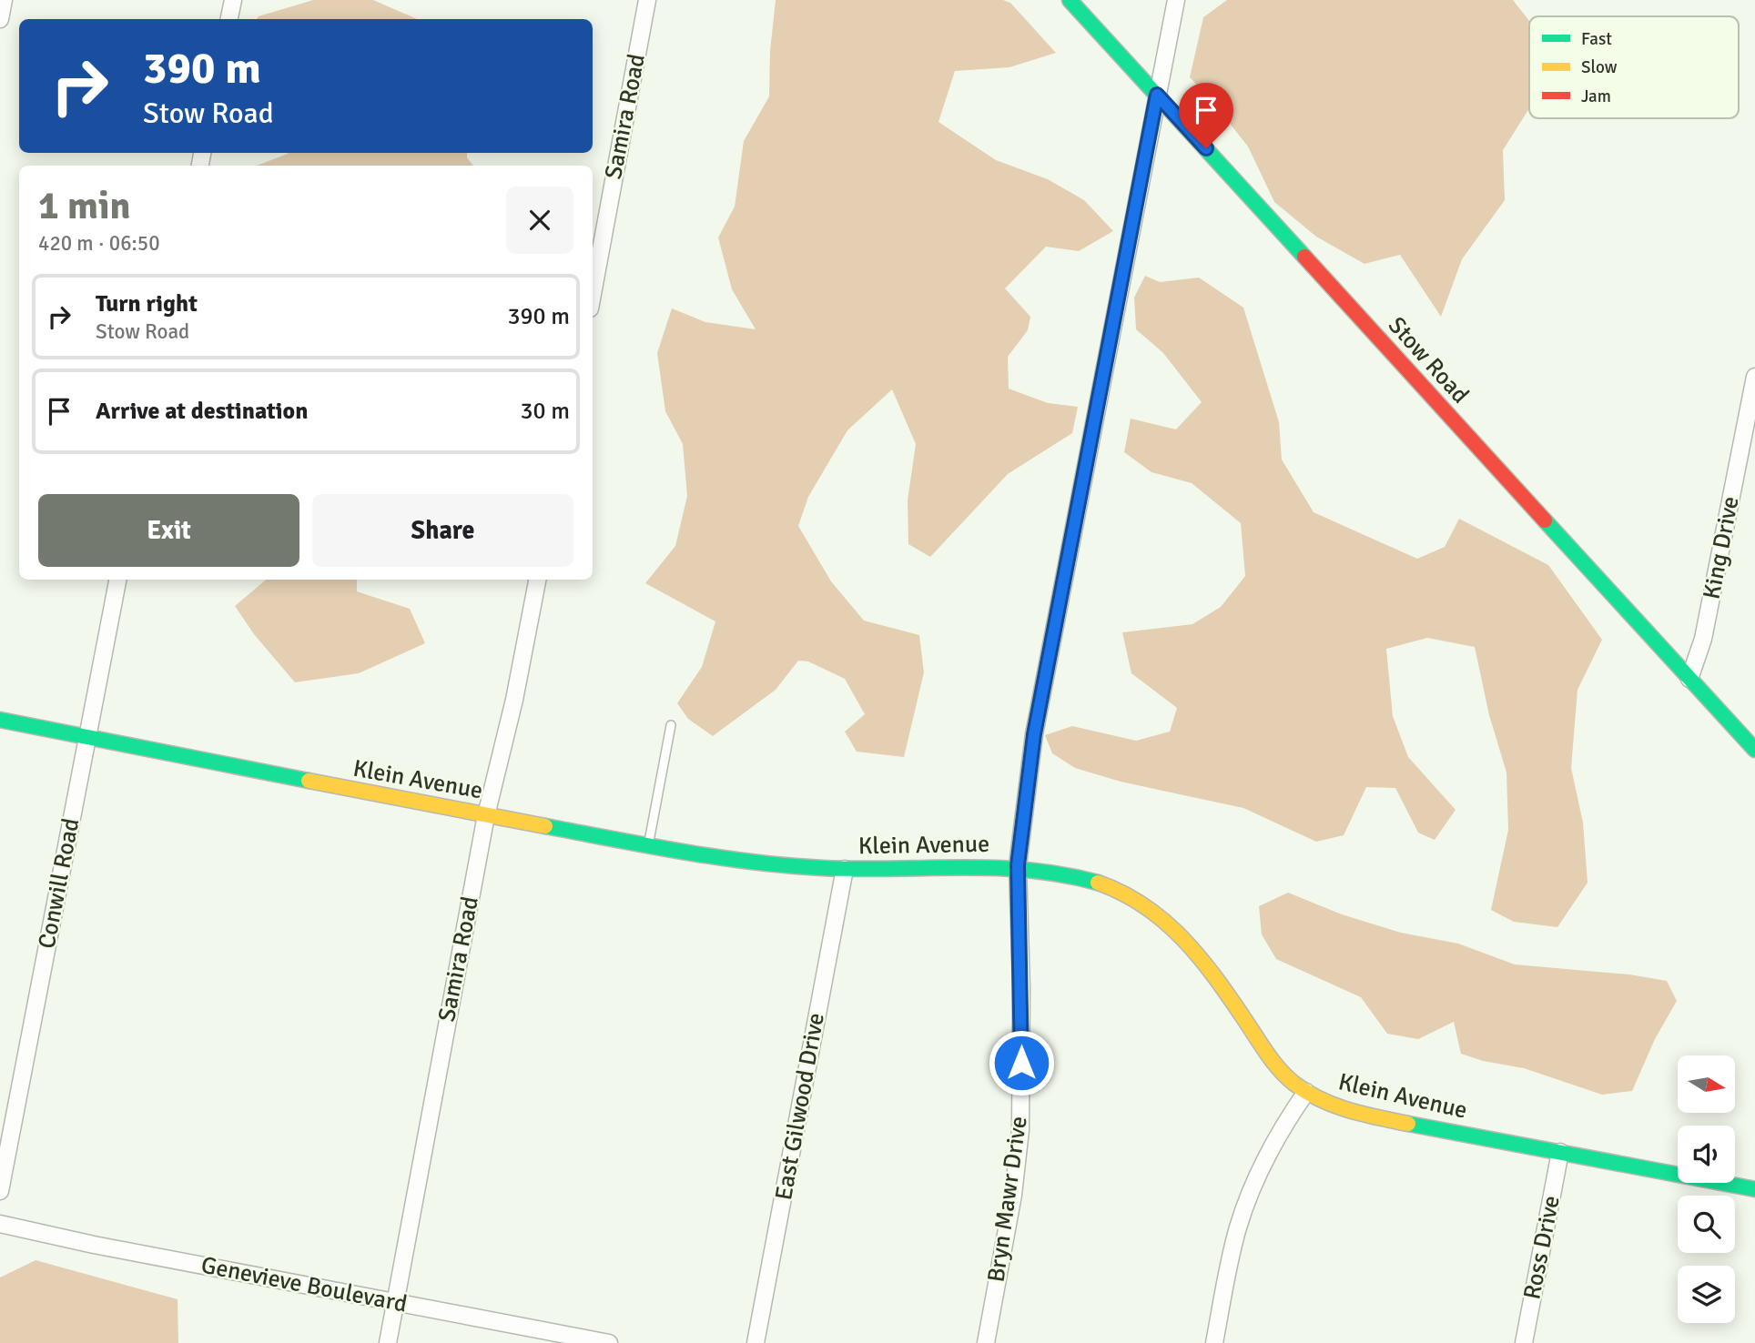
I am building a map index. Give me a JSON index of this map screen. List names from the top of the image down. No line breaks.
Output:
{"streets":{"street":["Samira Road","Stow Road","King Drive","Klein Avenue","Conwill Road","East Gilwood Drive","Bryn Mawr Drive","Ross Drive","Genevieve Boulevard"]},"crossings":[["Samira Road","Klein Avenue"],["Samira Road","Genevieve Boulevard"],["Stow Road","King Drive"],["Stow Road","Bryn Mawr Drive"],["Klein Avenue","Conwill Road"],["Klein Avenue","East Gilwood Drive"],["Klein Avenue","Bryn Mawr Drive"],["Klein Avenue","Ross Drive"]],"legend":["Fast","Slow","Jam"],"north":"right","page":{"turn":["390 m","Stow Road"],"heading":["1 min","420 m · 06:50"],"list":[{"name":"Turn right","note":"Stow Road","value":"390 m"},{"name":"Arrive at destination","value":"30 m"}],"buttons":["Exit","Share"]}}
